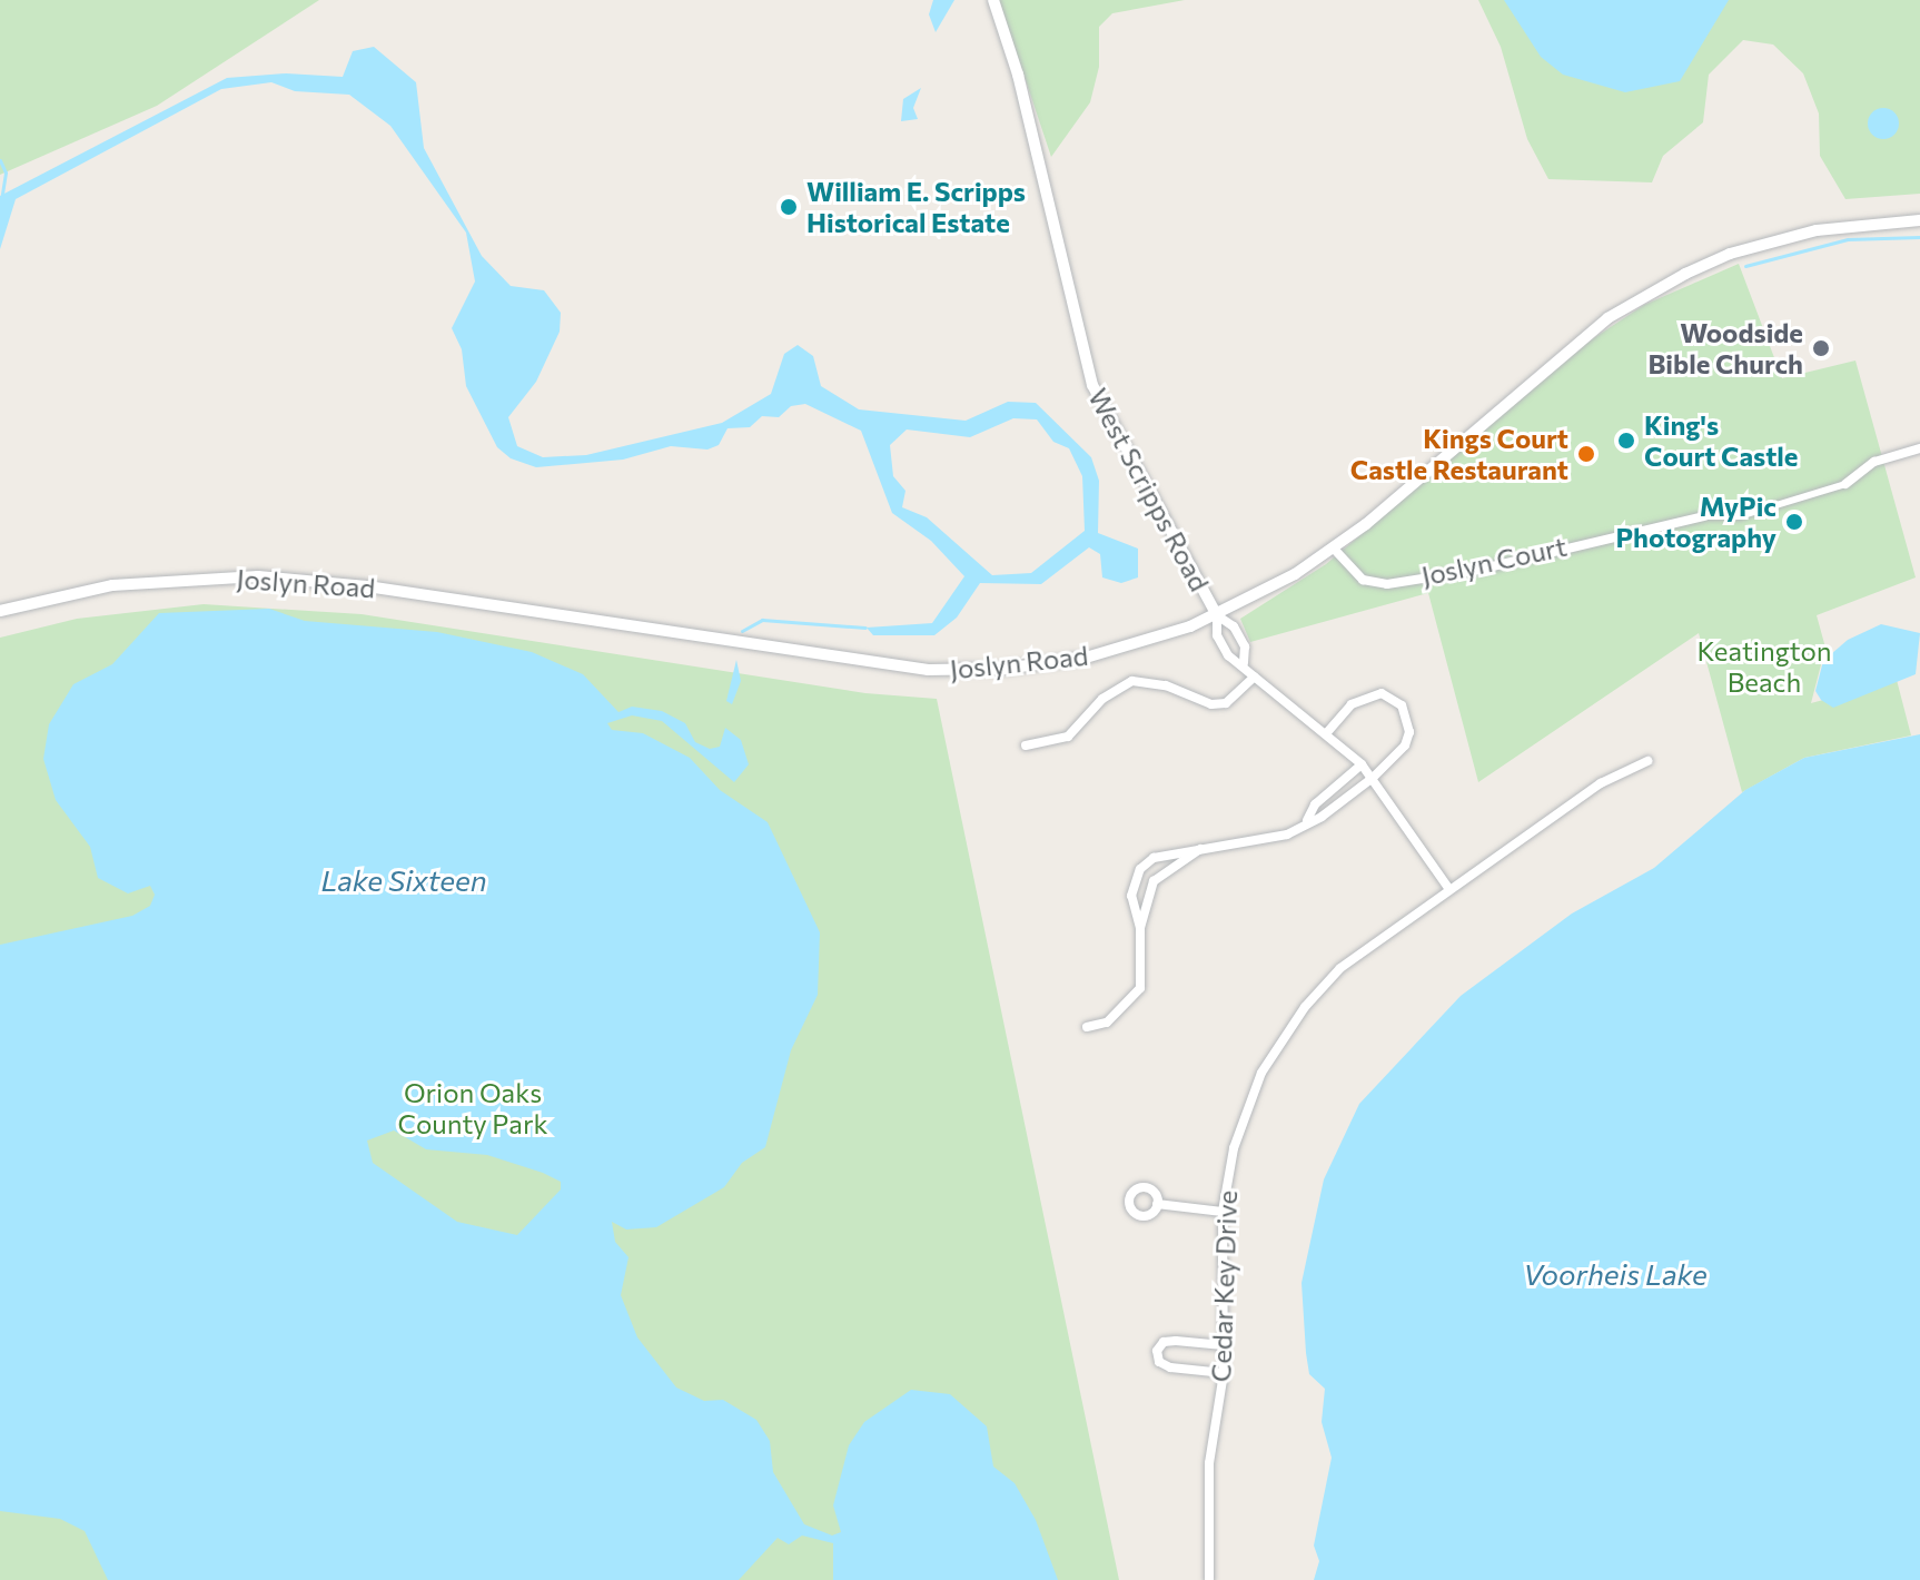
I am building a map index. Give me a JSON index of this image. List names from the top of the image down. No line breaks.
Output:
{"streets":{"street":["West Scripps Road","Joslyn Court","Joslyn Road","Cedar Key Drive"]},"crossings":[["West Scripps Road","Joslyn Road"],["West Scripps Road","Cedar Key Drive"],["Joslyn Court","Joslyn Road"]],"water":["Lake Sixteen","Voorheis Lake"],"parks":["Keatington Beach","Orion Oaks County Park"],"places":["William E. Scripps Historical Estate","Woodside Bible Church","King's Court Castle","Kings Court Castle Restaurant","MyPic Photography"]}
